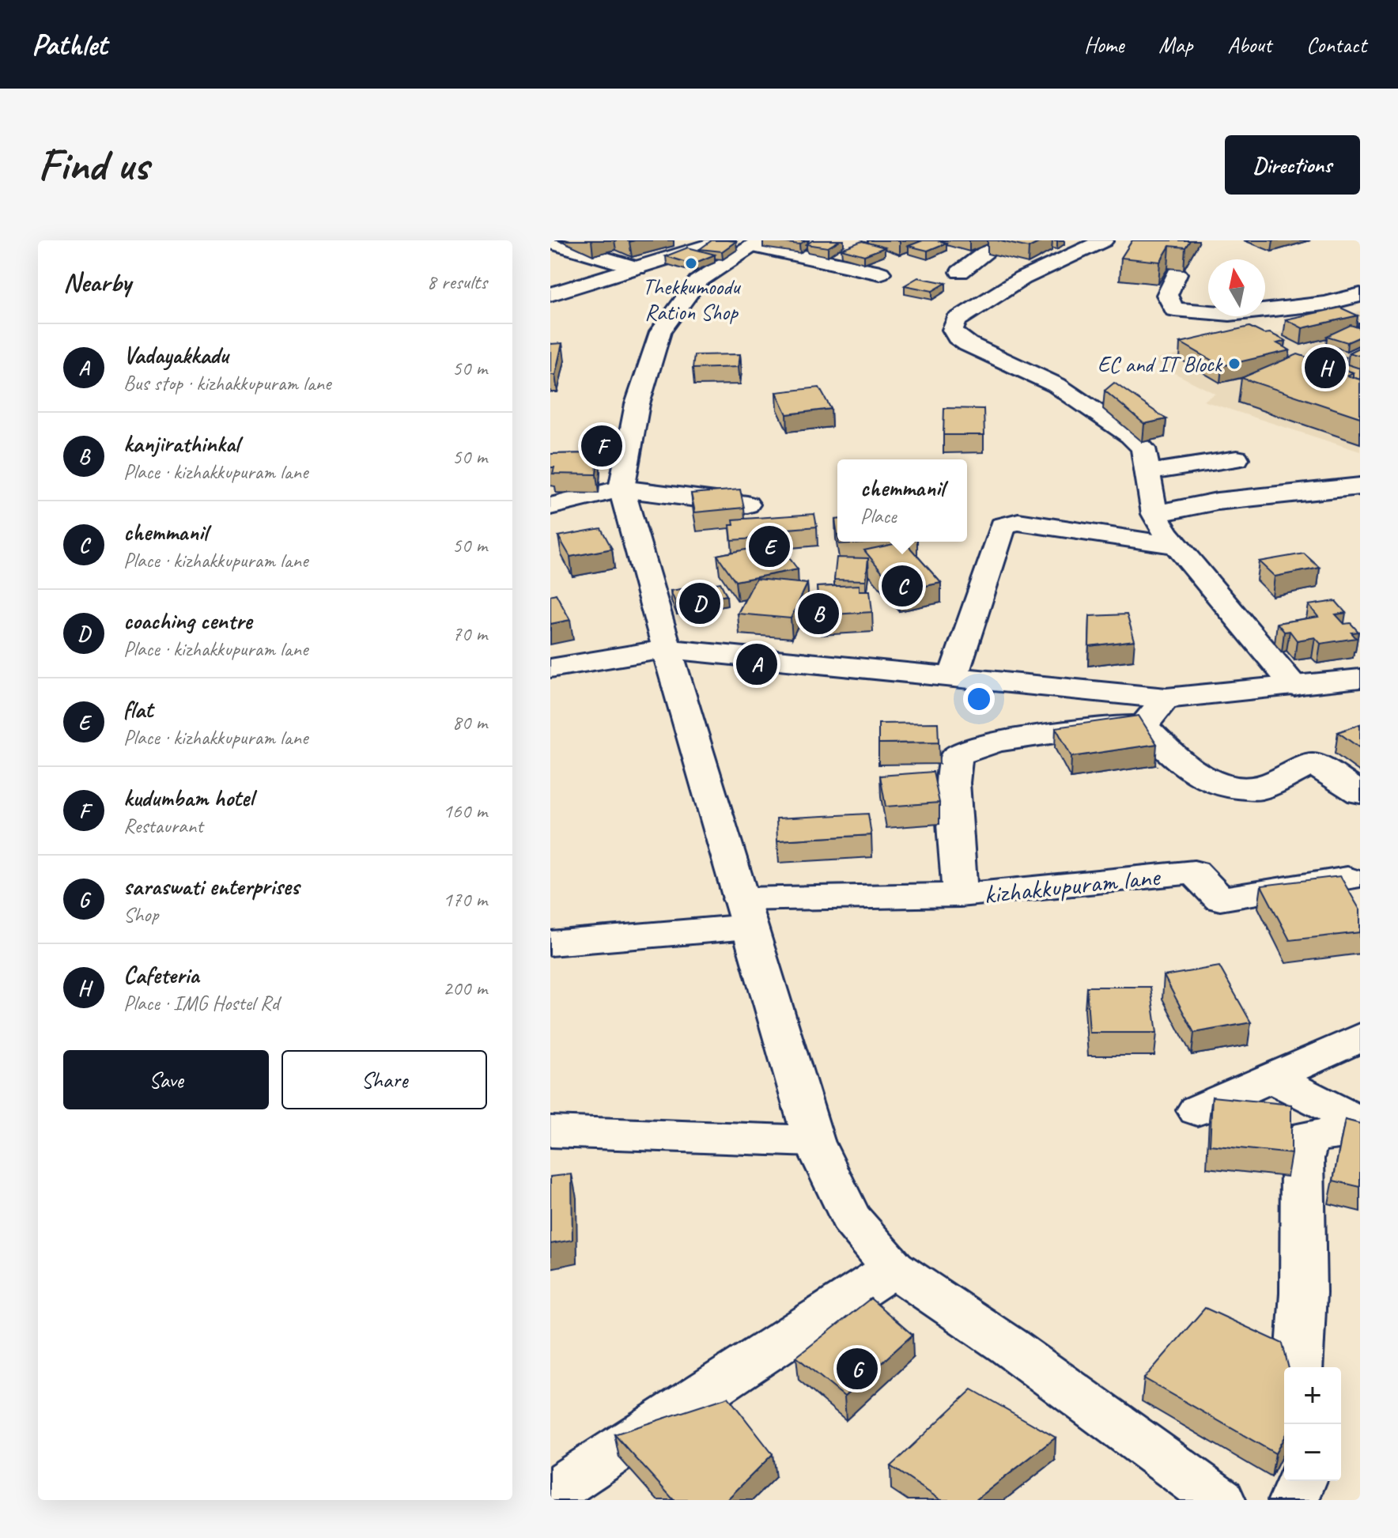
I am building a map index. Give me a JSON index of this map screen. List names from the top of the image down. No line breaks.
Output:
{"streets":{"street":["kizhakkupuram lane"]},"places":["Thekkumoodu Ration Shop","EC and IT Block"],"north":"top","page":{"header":"Pathlet","nav":["Home","Map","About","Contact"],"buttons":["Directions",["Save","Share"]],"title":"Find us","heading":["Nearby","8 results"],"list":[{"mark":"A","name":"Vadayakkadu","note":"Bus stop · kizhakkupuram lane","value":"50 m"},{"mark":"B","name":"kanjirathinkal","note":"Place · kizhakkupuram lane","value":"50 m"},{"mark":"C","name":"chemmanil","note":"Place · kizhakkupuram lane","value":"50 m"},{"mark":"D","name":"coaching centre","note":"Place · kizhakkupuram lane","value":"70 m"},{"mark":"E","name":"flat","note":"Place · kizhakkupuram lane","value":"80 m"},{"mark":"F","name":"kudumbam hotel","note":"Restaurant","value":"160 m"},{"mark":"G","name":"saraswati enterprises","note":"Shop","value":"170 m"},{"mark":"H","name":"Cafeteria","note":"Place · IMG Hostel Rd","value":"200 m"}],"pins":["H","F","E","C","D","B","A","G"],"popup":["chemmanil","Place"],"map_buttons":["+","−"]}}
